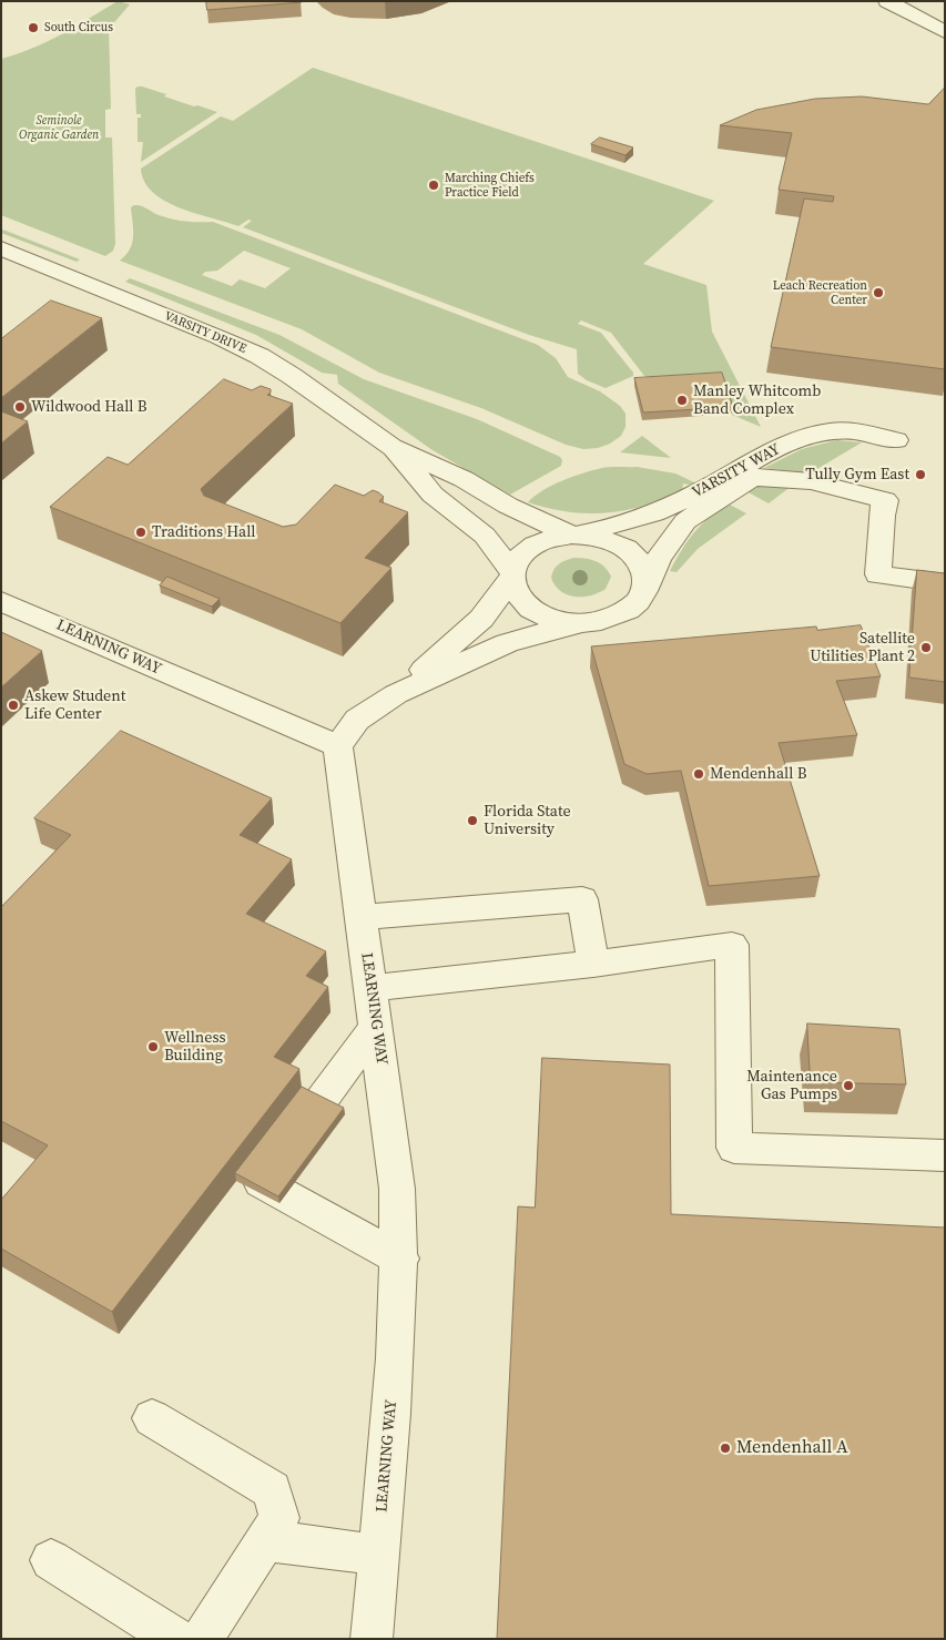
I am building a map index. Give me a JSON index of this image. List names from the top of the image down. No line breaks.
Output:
{"streets":{"street":["VARSITY DRIVE","VARSITY WAY","LEARNING WAY"]},"crossings":[["VARSITY DRIVE","VARSITY WAY"]],"parks":["Seminole Organic Garden"],"places":["South Circus","Marching Chiefs Practice Field","Leach Recreation Center","Manley Whitcomb Band Complex","Wildwood Hall B","Tully Gym East","Traditions Hall","Satellite Utilities Plant 2","Askew Student Life Center","Mendenhall B","Florida State University","Wellness Building","Maintenance Gas Pumps","Mendenhall A"]}
